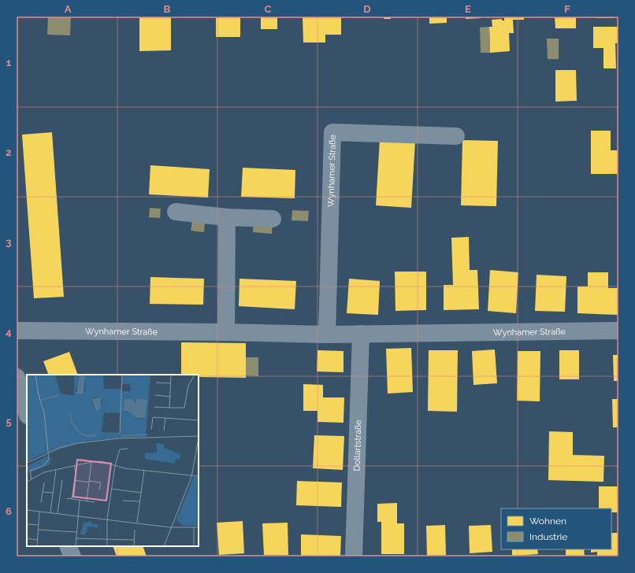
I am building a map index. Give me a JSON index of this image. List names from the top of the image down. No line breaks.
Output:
{"streets":{"street":["Wynhamer Straße","Dollartstraße"]},"crossings":[["Wynhamer Straße","Dollartstraße"]],"legend":["Wohnen","Industrie"],"grid":{"columns":["A","B","C","D","E","F"],"rows":["1","2","3","4","5","6"]}}
